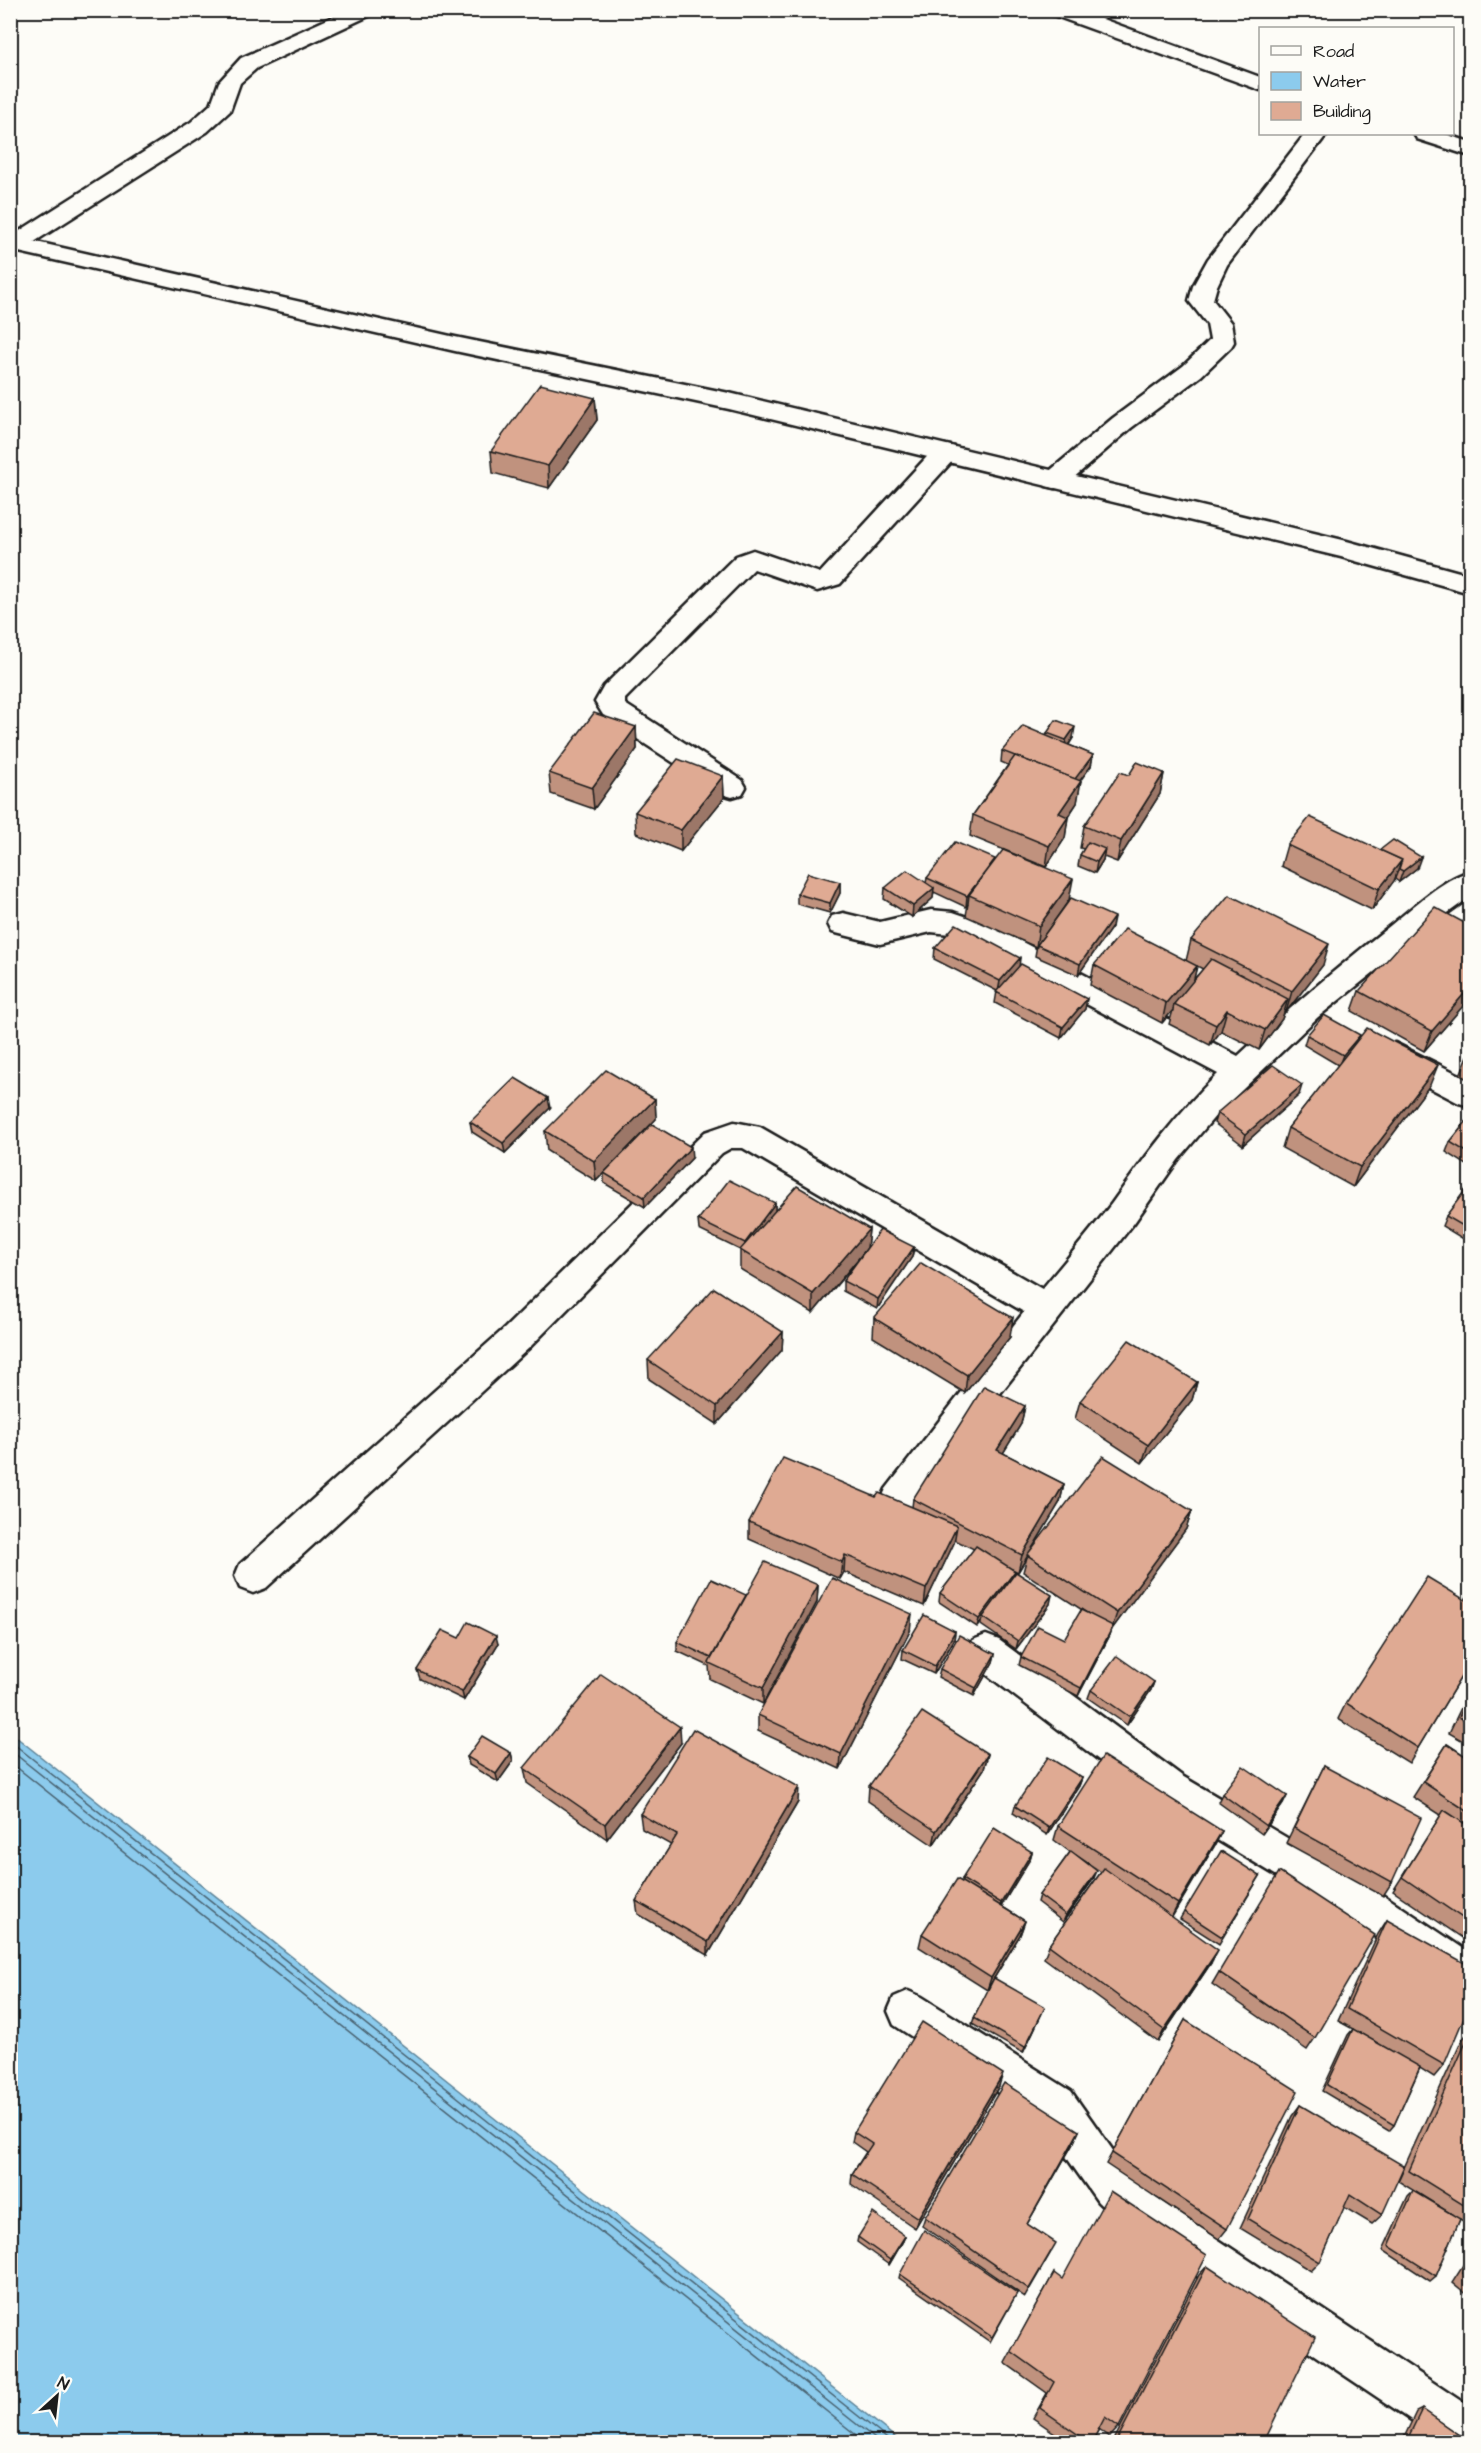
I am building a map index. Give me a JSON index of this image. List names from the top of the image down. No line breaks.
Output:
{"legend":["Road","Water","Building"],"north":"top right"}
